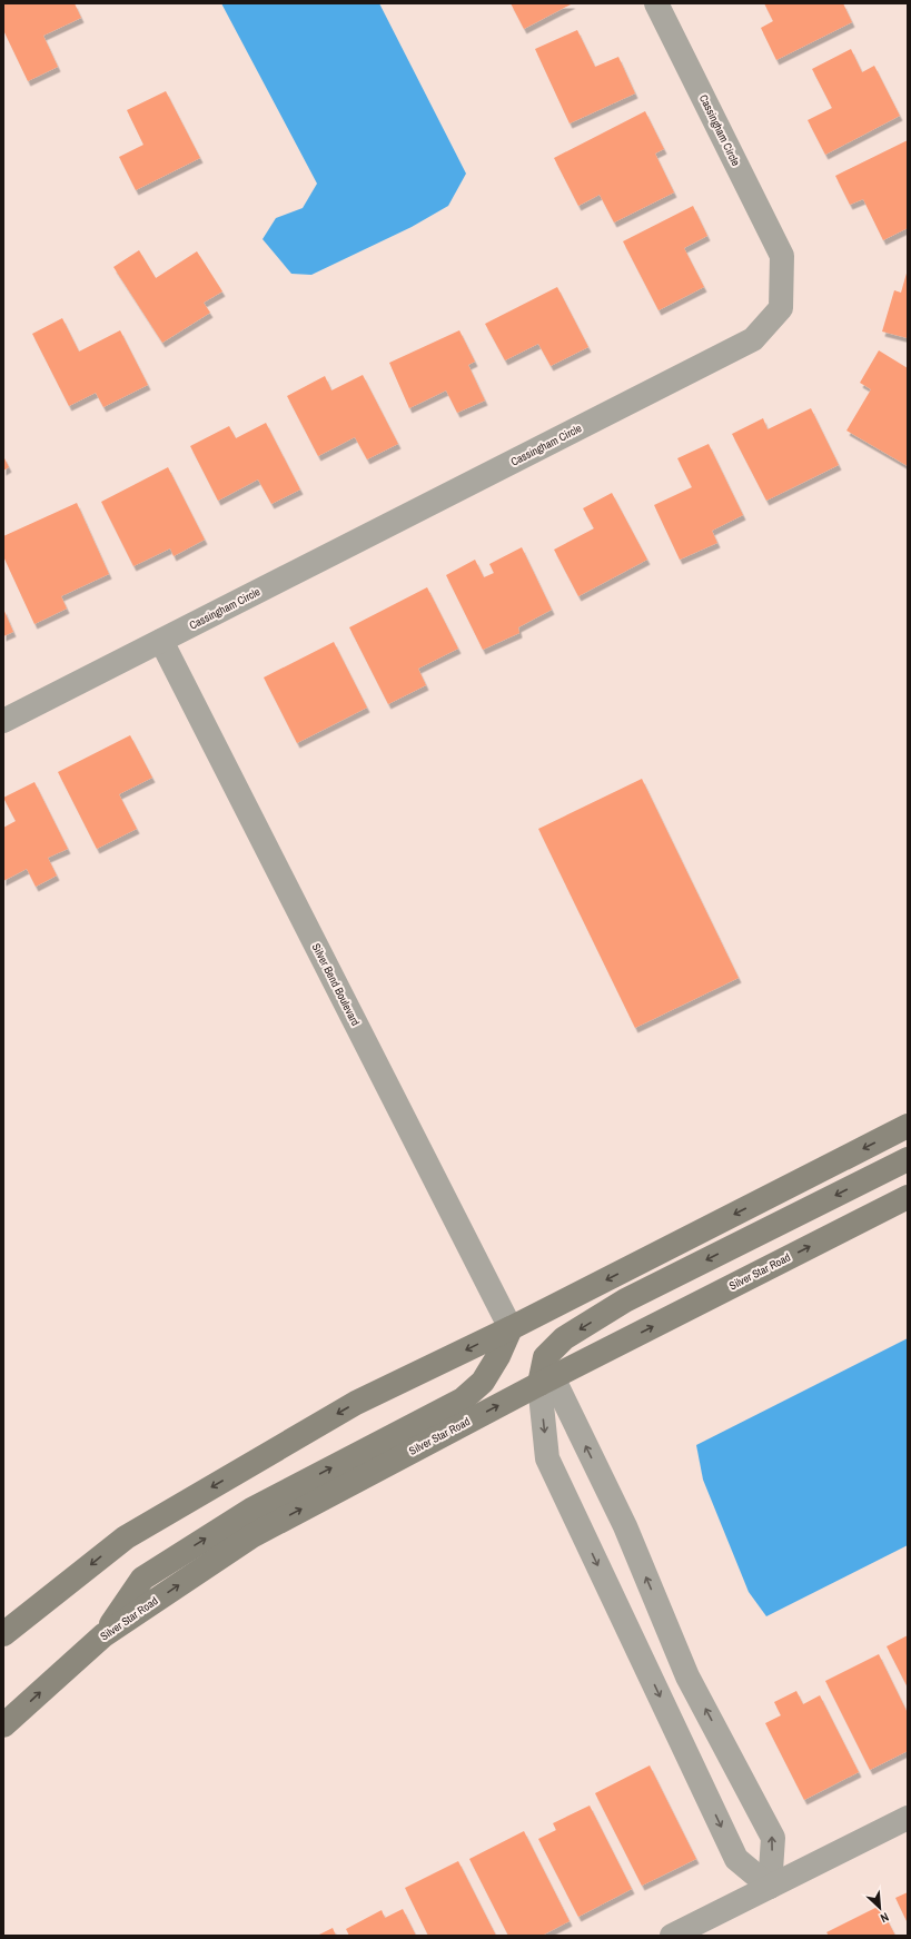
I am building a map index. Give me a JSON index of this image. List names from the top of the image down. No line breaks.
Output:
{"streets":{"main road":["Silver Star Road"],"street":["Cassingham Circle","Silver Bend Boulevard"]},"crossings":[["Cassingham Circle","Silver Bend Boulevard"]],"north":"bottom right"}
